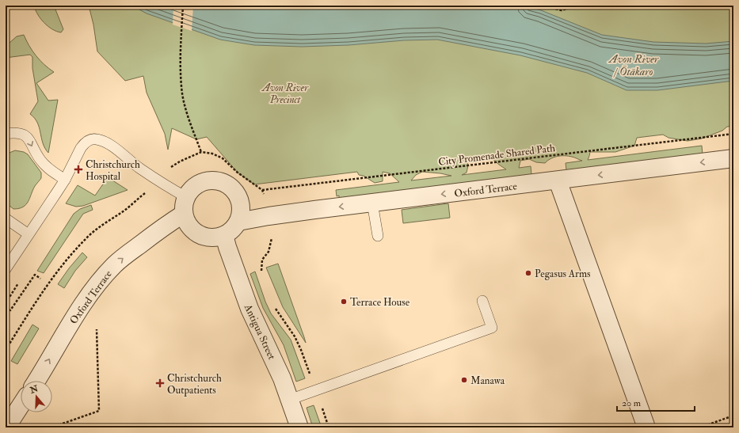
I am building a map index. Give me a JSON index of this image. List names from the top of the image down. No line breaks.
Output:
{"streets":{"street":["Oxford Terrace","Antigua Street"],"path":["City Promenade Shared Path"]},"crossings":[["Oxford Terrace","Antigua Street"]],"water":["Avon River / Ōtākaro"],"parks":["Avon River Precinct"],"places":{"health":["Christchurch Hospital","Christchurch Outpatients"],"other":["Pegasus Arms","Terrace House","Manawa"]},"scale_bar":"20 m","north":"top"}
